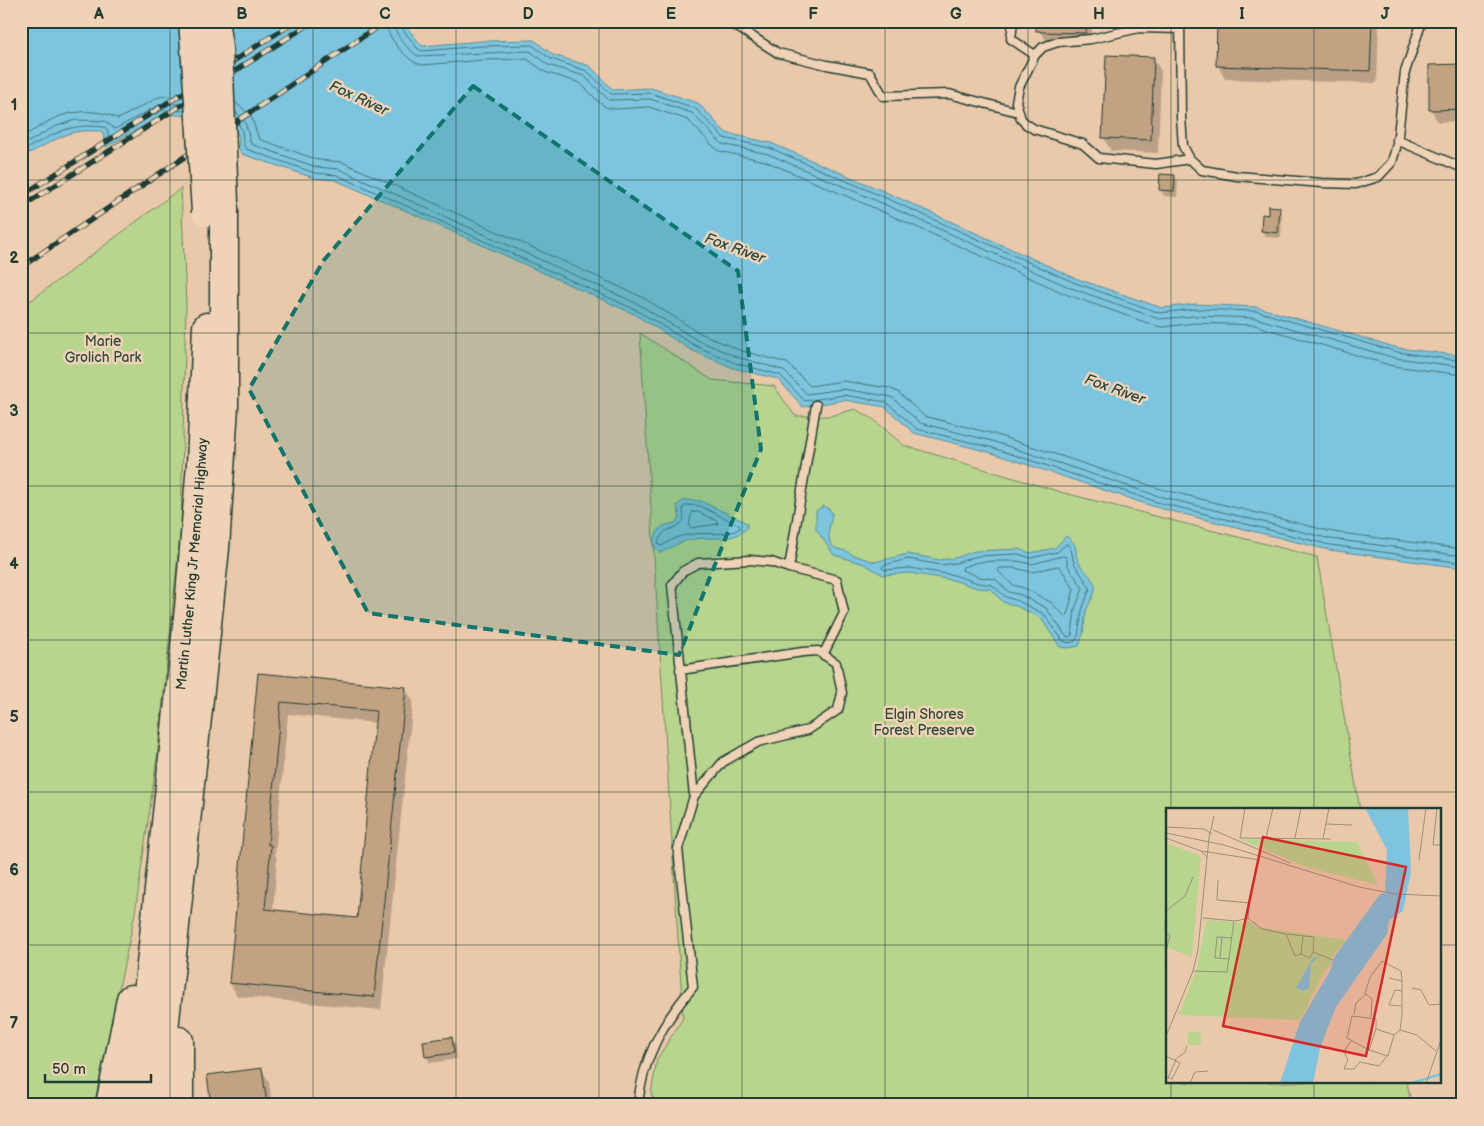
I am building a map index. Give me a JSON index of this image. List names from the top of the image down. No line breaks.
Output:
{"streets":{"highway":["Martin Luther King Jr Memorial Highway"]},"water":["Fox River"],"parks":["Marie Grolich Park","Elgin Shores Forest Preserve"],"scale_bar":"50 m","grid":{"columns":["A","B","C","D","E","F","G","H","I","J"],"rows":["1","2","3","4","5","6","7"]}}
